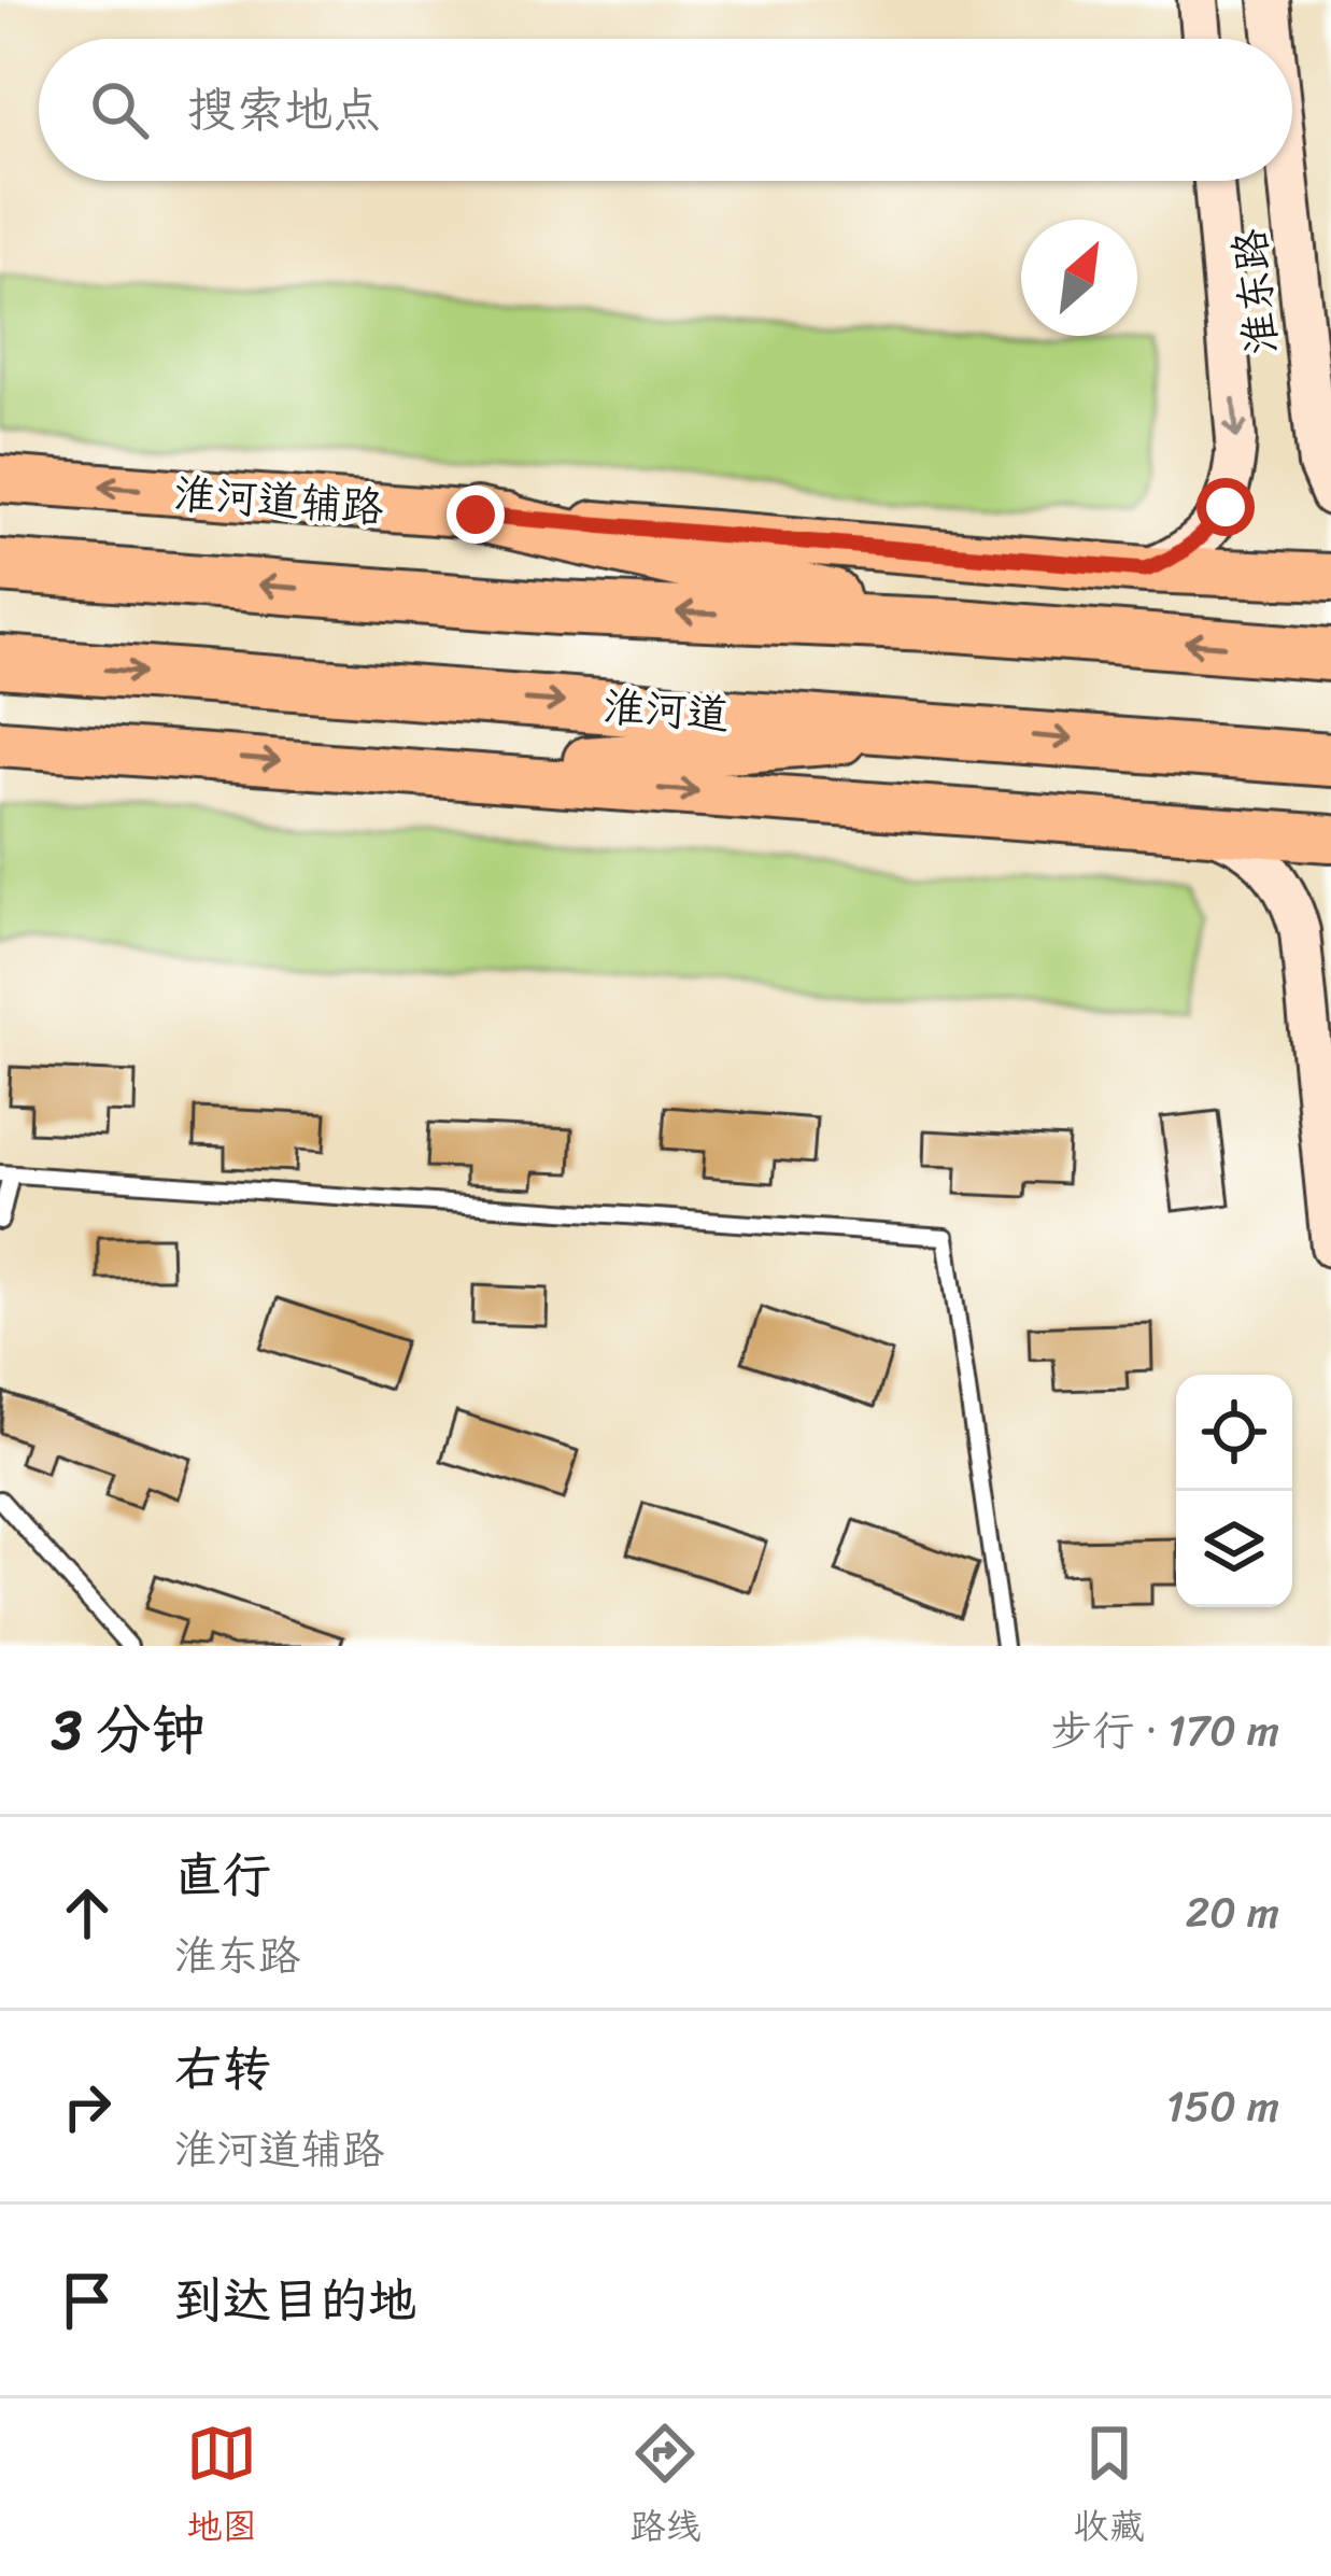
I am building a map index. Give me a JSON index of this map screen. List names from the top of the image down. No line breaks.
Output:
{"streets":{"highway":["淮河道"],"main road":["淮东路","淮河道辅路"]},"crossings":[["淮东路","淮河道辅路"]],"north":"top right","page":{"search":"搜索地点","heading":["3 分钟","步行 · 170 m"],"list":[["直行","淮东路","20 m"],["右转","淮河道辅路","150 m"],"到达目的地"],"nav":["地图","路线","收藏"]}}
